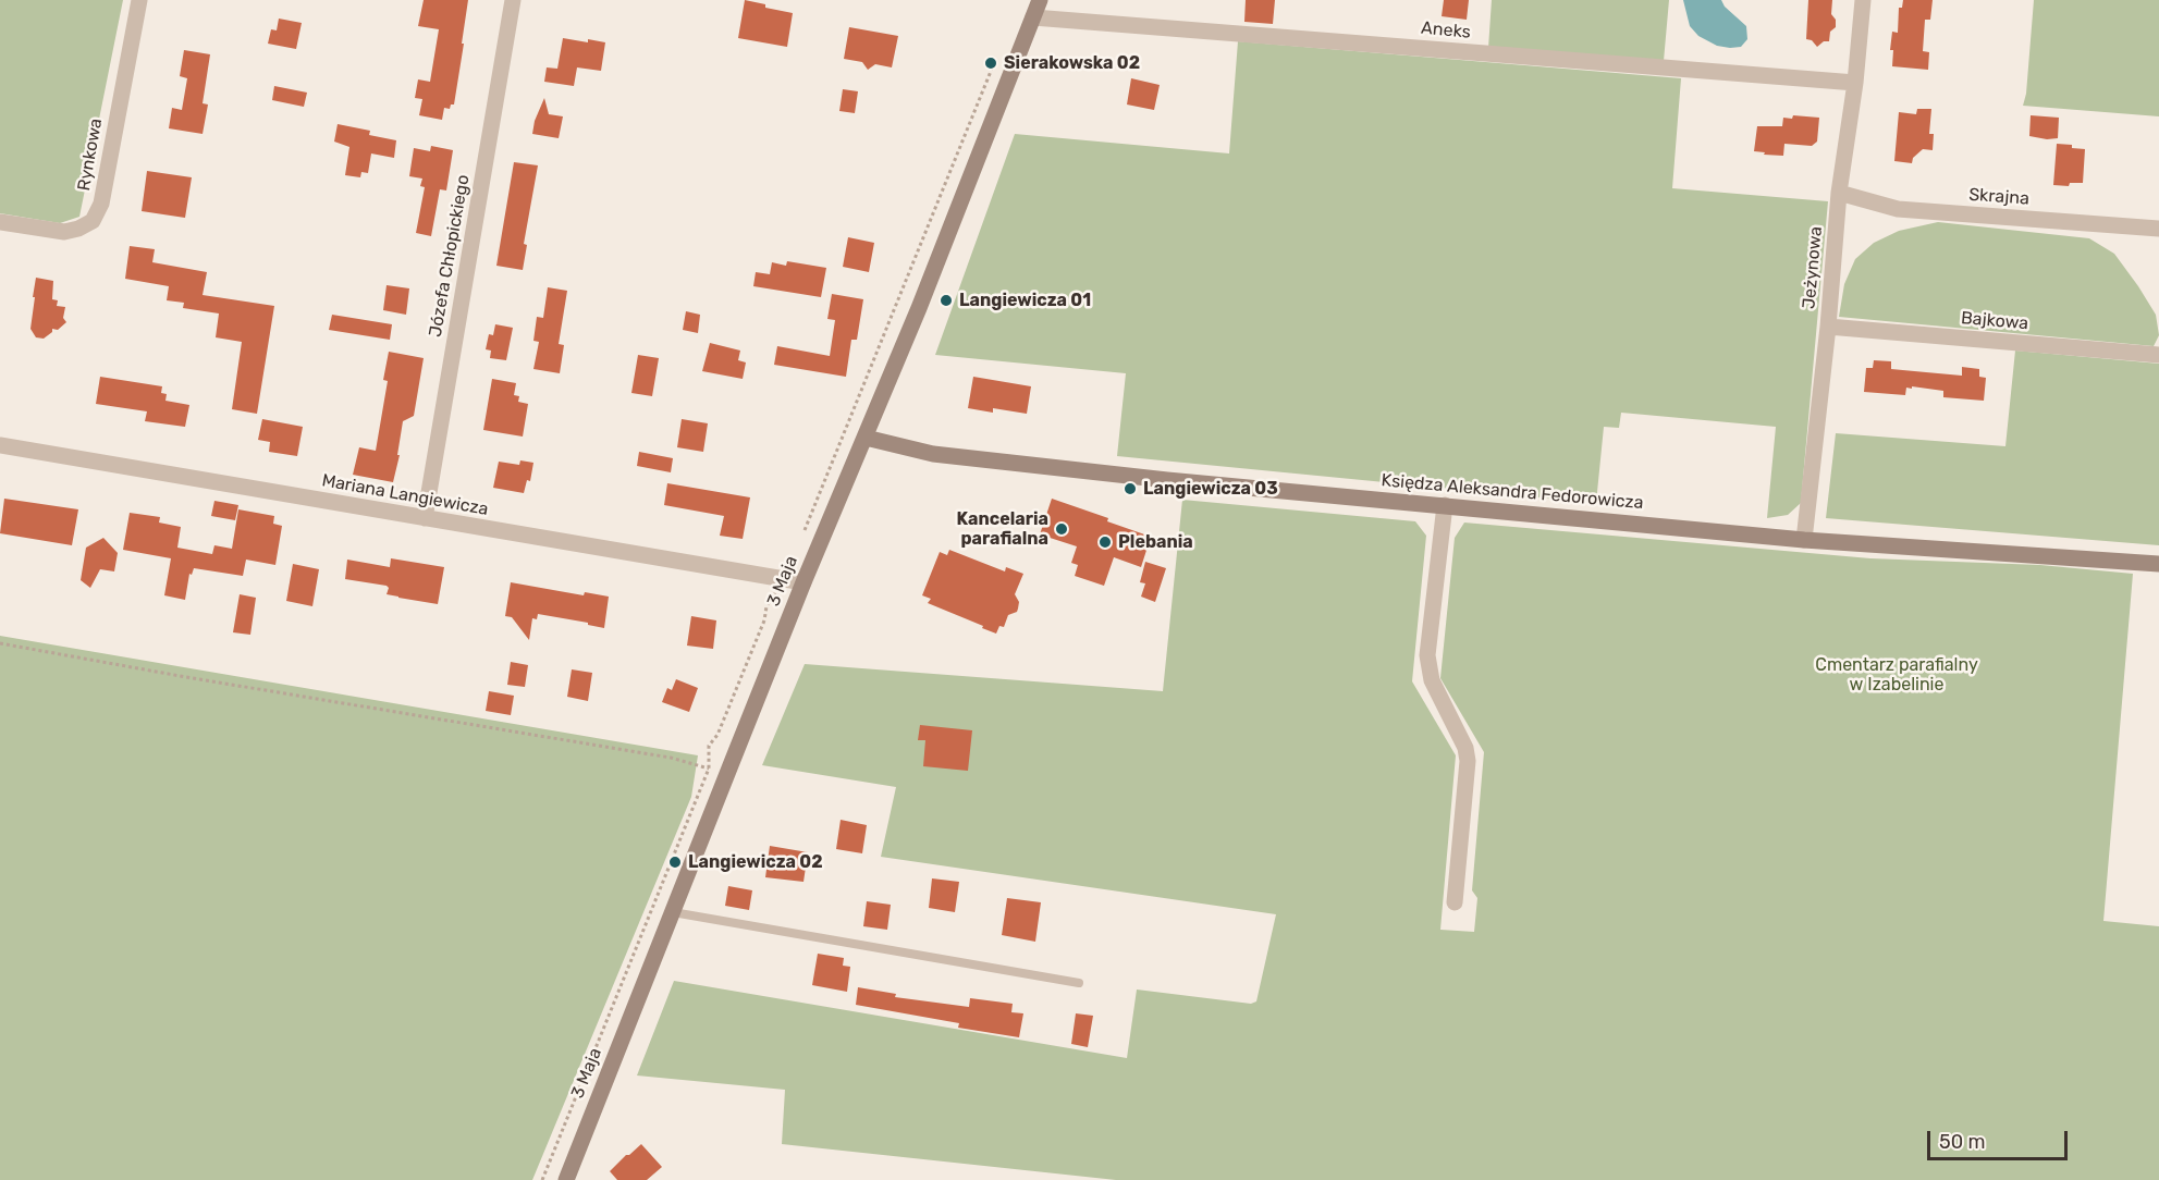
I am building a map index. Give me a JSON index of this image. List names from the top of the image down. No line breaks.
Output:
{"streets":{"street":["Aneks","Rynkowa","Skrajna","Józefa Chłopickiego","Jeżynowa","Bajkowa","Księdza Aleksandra Fedorowicza","Mariana Langiewicza","3 Maja"]},"crossings":[["Aneks","Jeżynowa"],["Aneks","3 Maja"],["Skrajna","Jeżynowa"],["Józefa Chłopickiego","Mariana Langiewicza"],["Jeżynowa","Bajkowa"],["Jeżynowa","Księdza Aleksandra Fedorowicza"],["Księdza Aleksandra Fedorowicza","3 Maja"],["Mariana Langiewicza","3 Maja"]],"parks":["Cmentarz parafialny w Izabelinie"],"places":["Sierakowska 02","Langiewicza 01","Langiewicza 03","Kancelaria parafialna","Plebania","Langiewicza 02"],"scale_bar":"50 m"}
